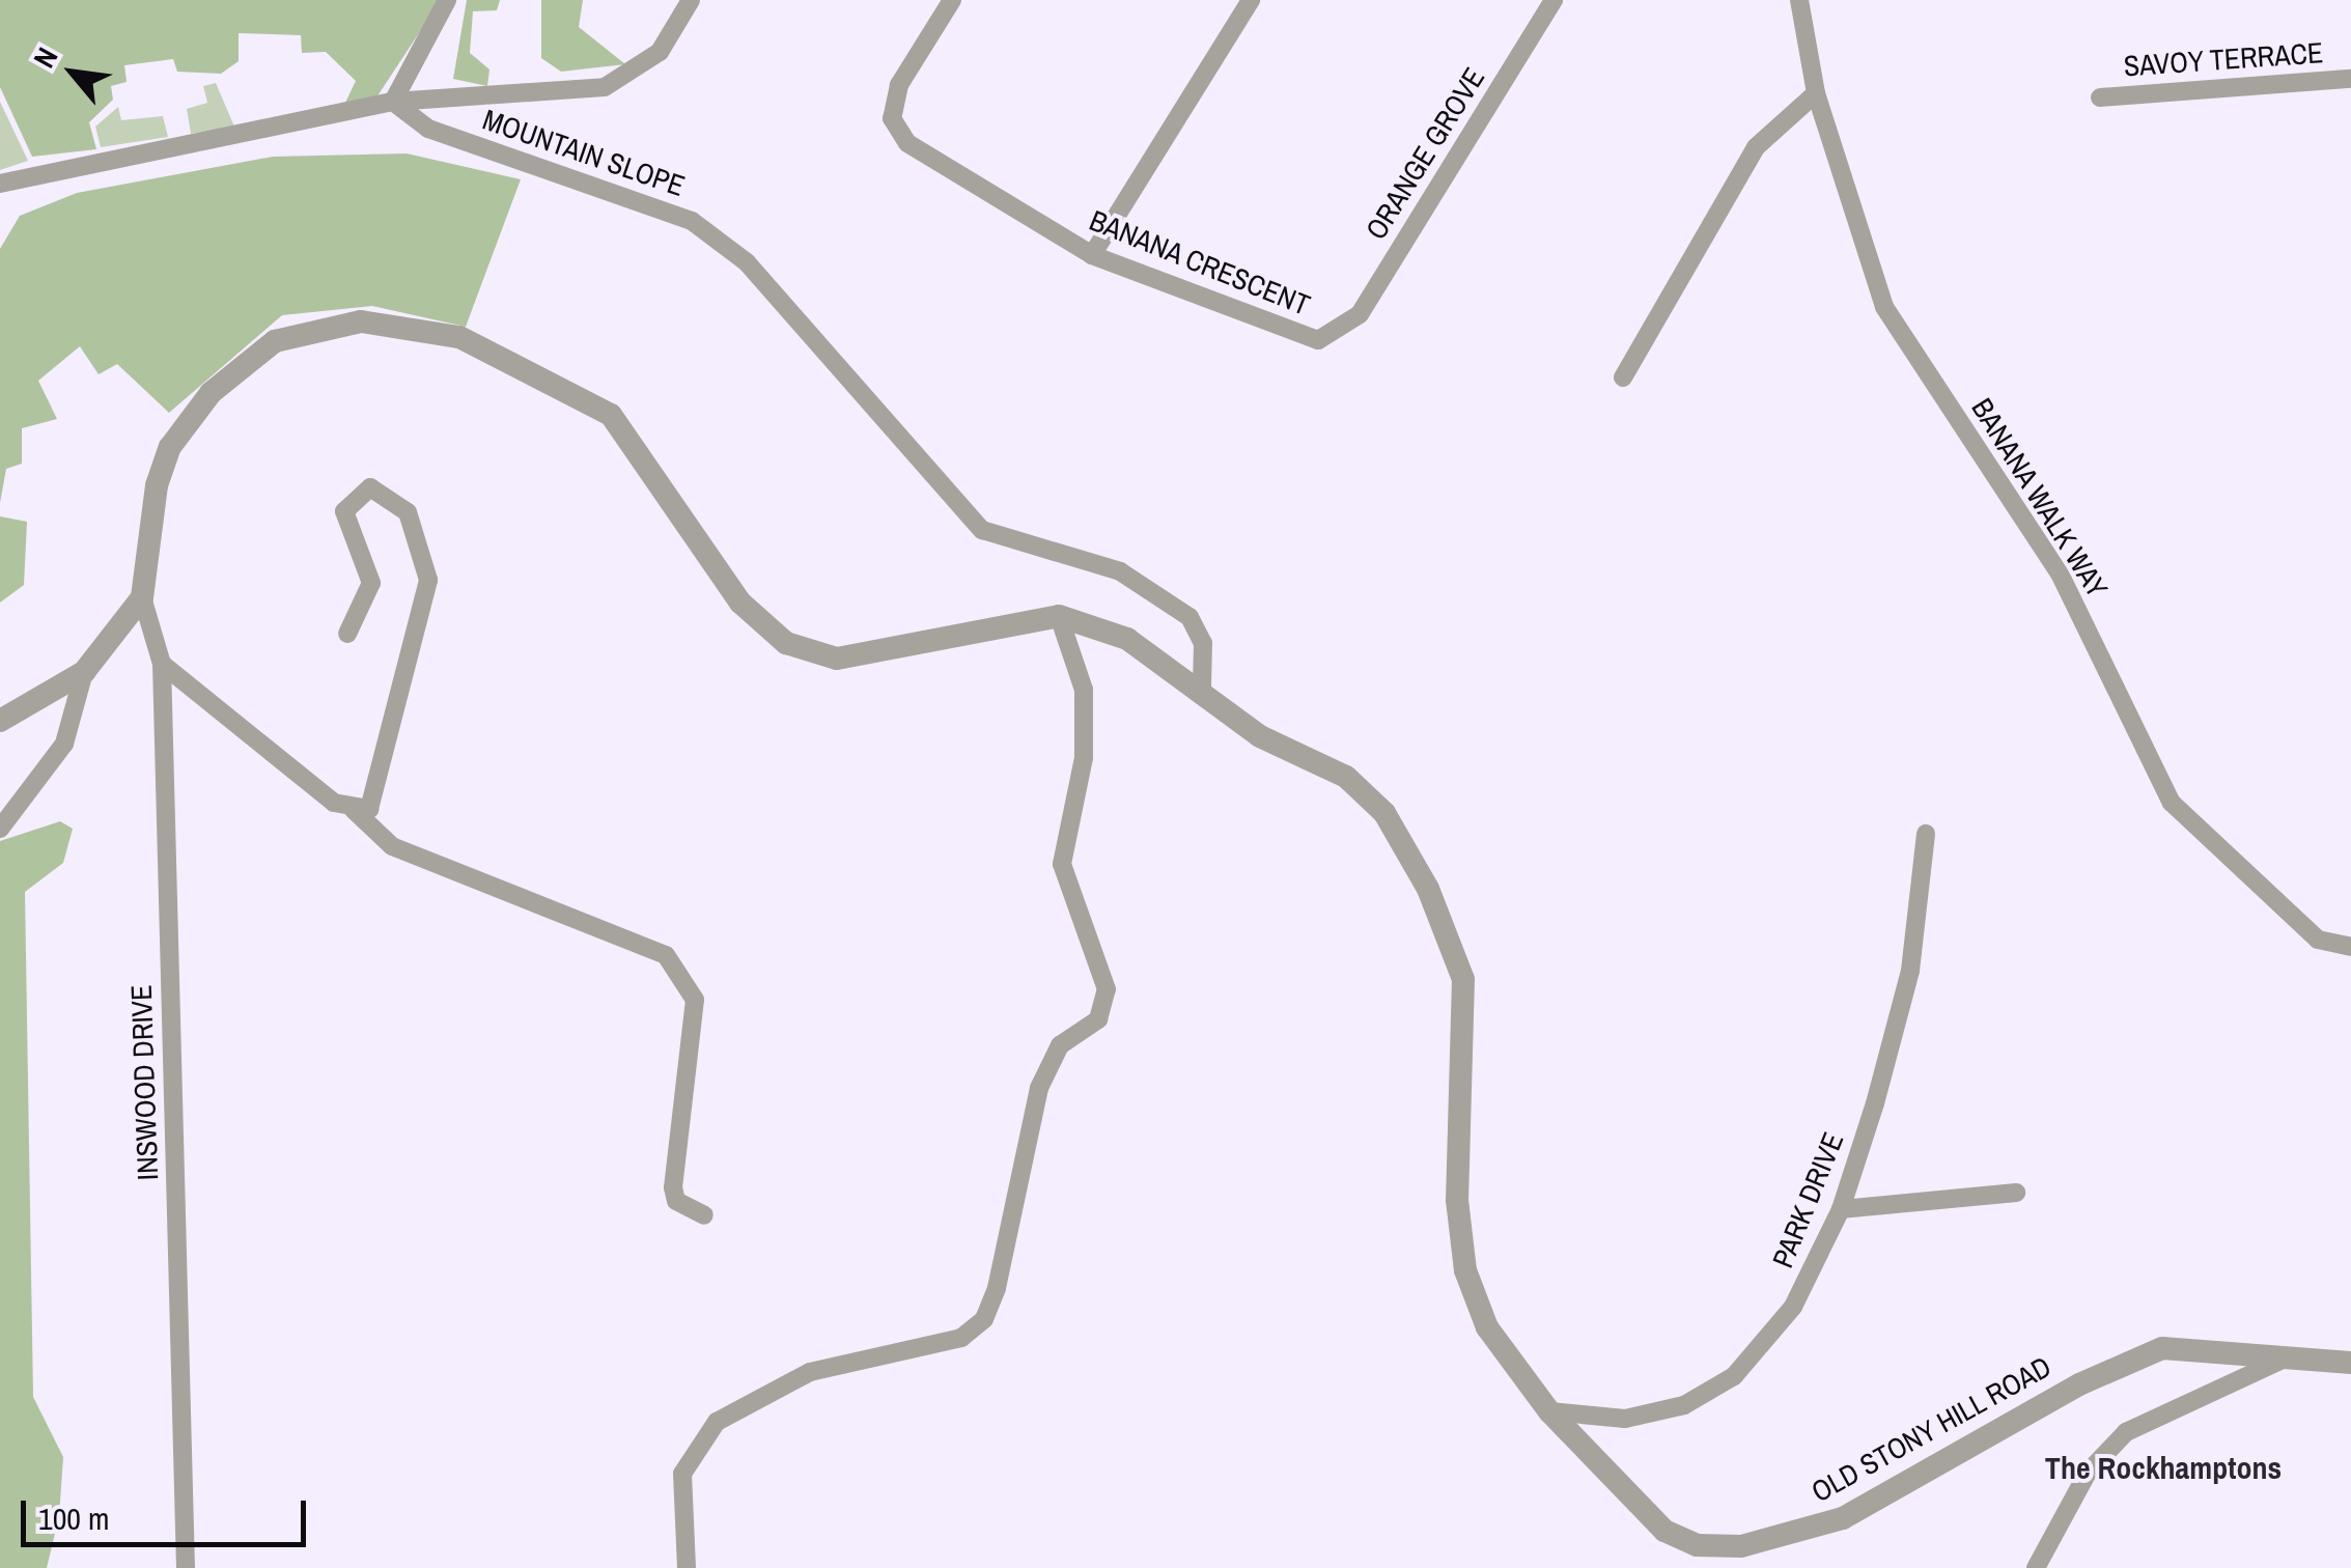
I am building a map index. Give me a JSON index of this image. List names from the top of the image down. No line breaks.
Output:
{"streets":{"street":["SAVOY TERRACE","MOUNTAIN SLOPE","ORANGE GROVE","BANANA CRESCENT","BANANA WALK WAY","INSWOOD DRIVE","PARK DRIVE","OLD STONY HILL ROAD"]},"crossings":[["MOUNTAIN SLOPE","OLD STONY HILL ROAD"],["ORANGE GROVE","BANANA CRESCENT"],["INSWOOD DRIVE","OLD STONY HILL ROAD"],["PARK DRIVE","OLD STONY HILL ROAD"]],"districts":["The Rockhamptons"],"scale_bar":"100 m","north":"top left"}
